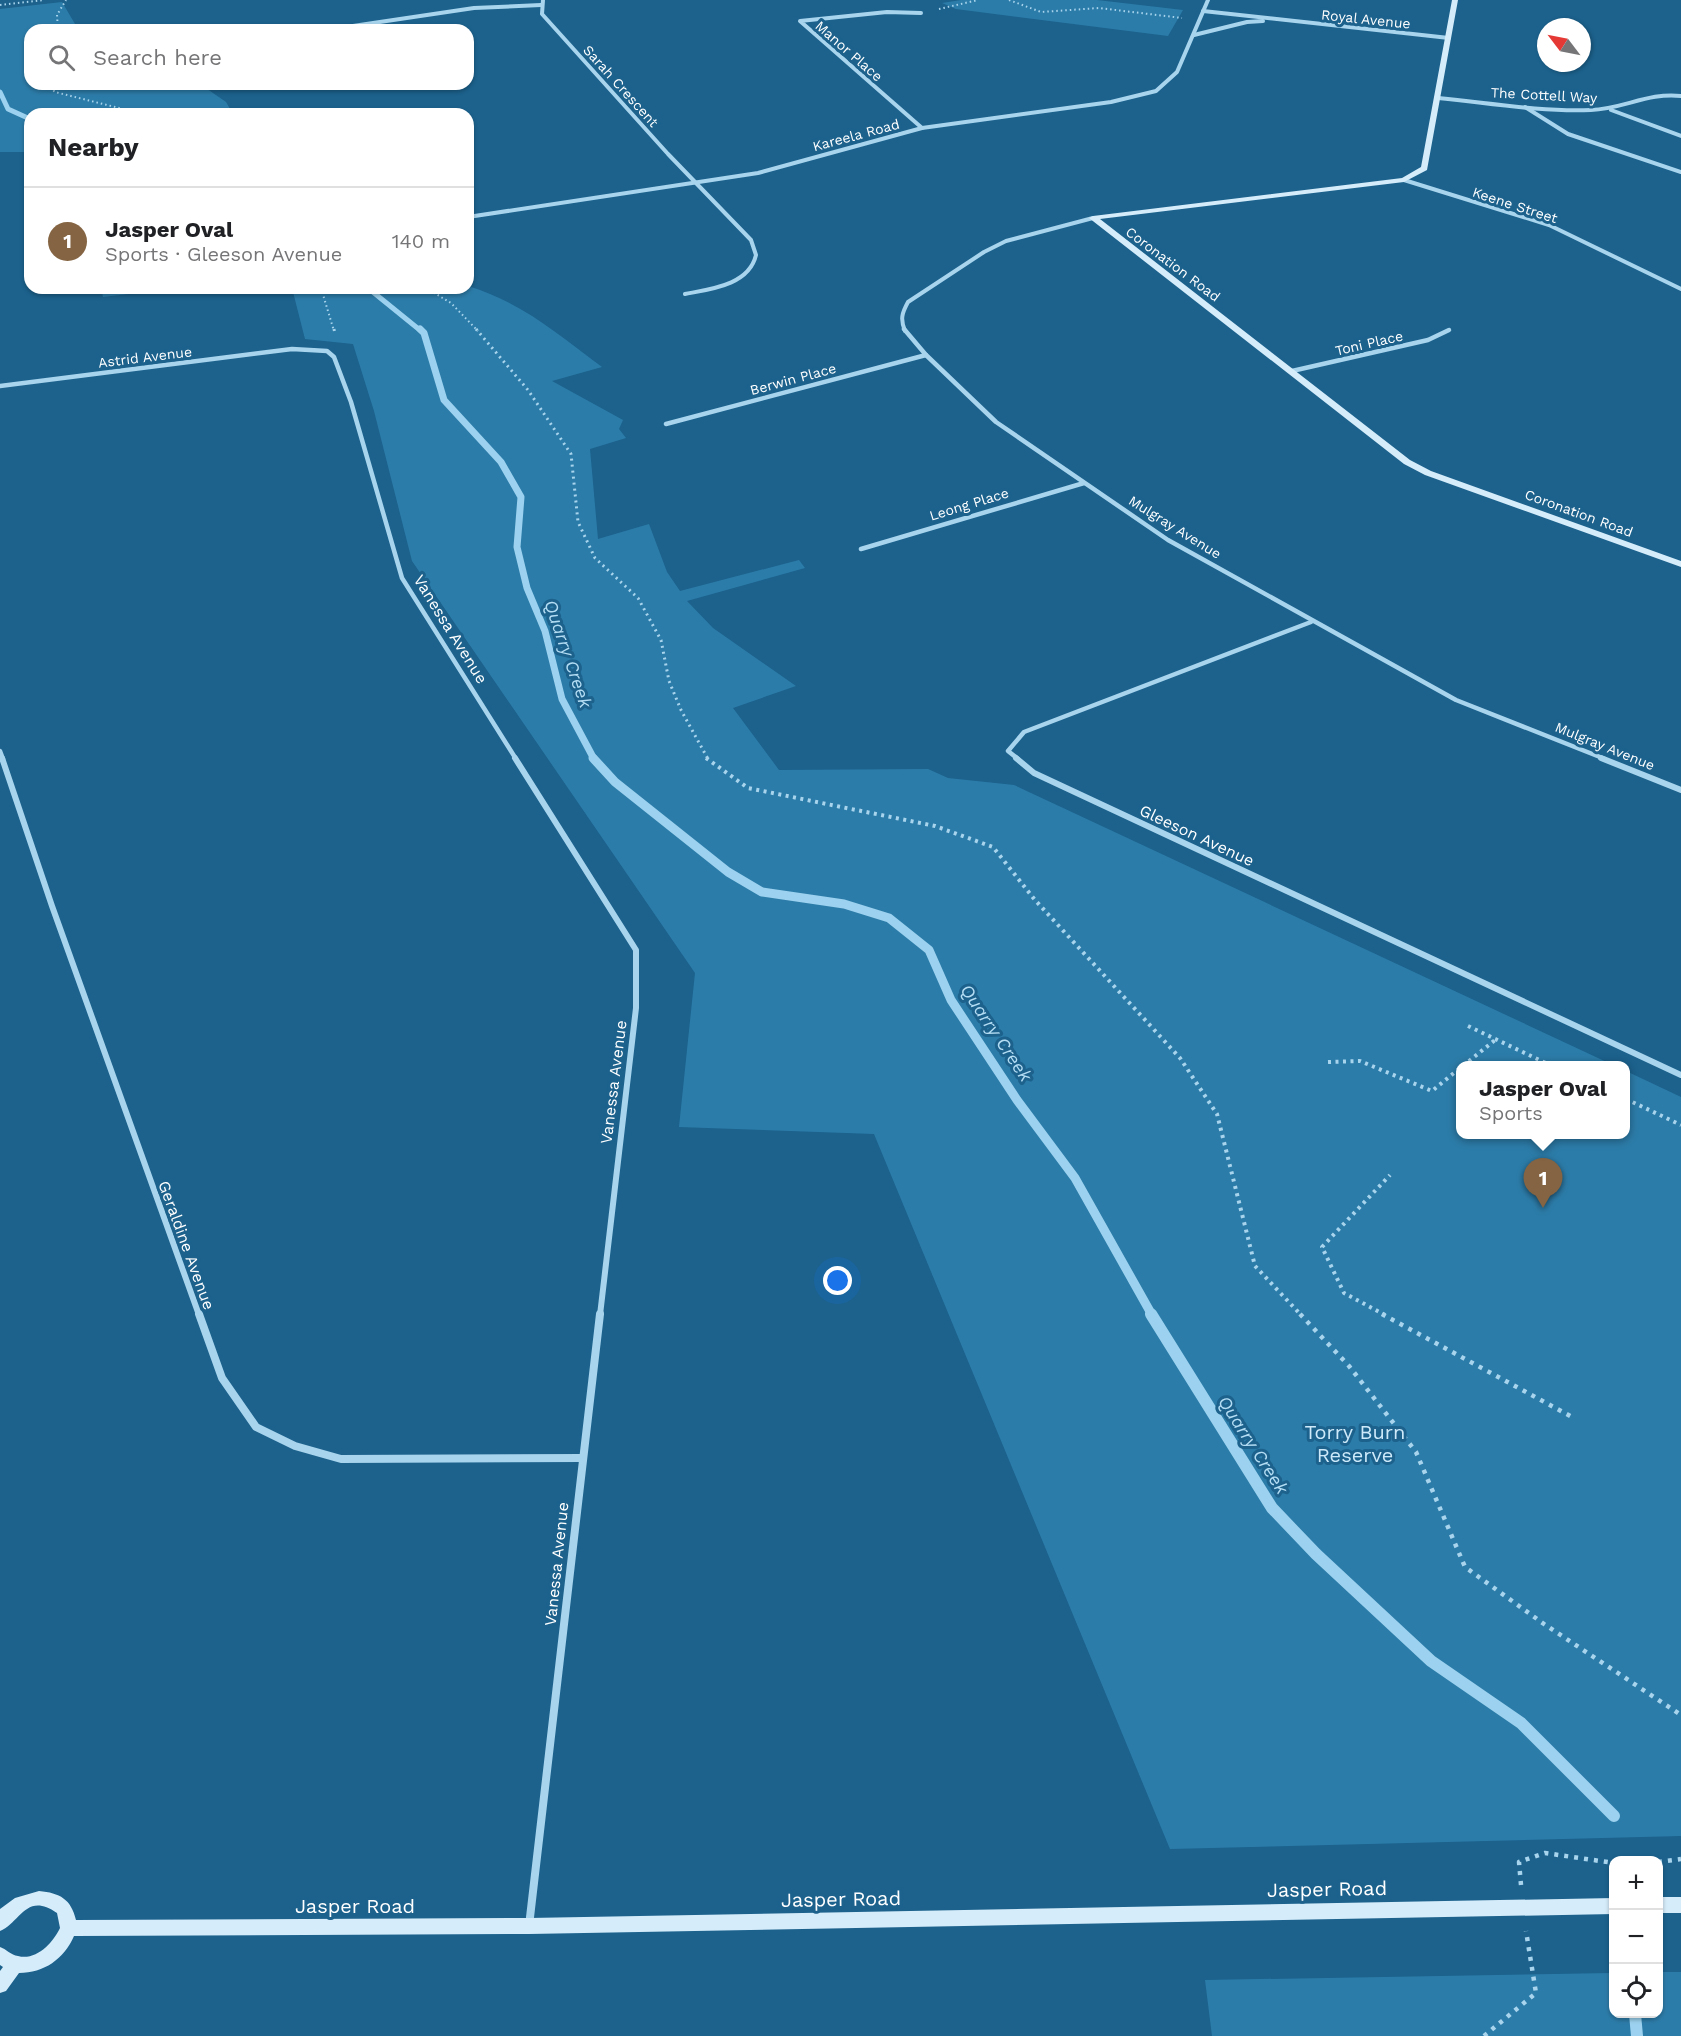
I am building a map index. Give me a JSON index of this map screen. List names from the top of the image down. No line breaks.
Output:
{"streets":{"street":["Royal Avenue","Manor Place","Sarah Crescent","The Cottell Way","Kareela Road","Keene Street","Coronation Road","Toni Place","Astrid Avenue","Berwin Place","Leong Place","Mulgray Avenue","Vanessa Avenue","Gleeson Avenue","Geraldine Avenue","Jasper Road"]},"crossings":[["Royal Avenue","Kareela Road"],["Manor Place","Kareela Road"],["Sarah Crescent","Kareela Road"],["Keene Street","Coronation Road"],["Coronation Road","Toni Place"],["Coronation Road","Mulgray Avenue"],["Astrid Avenue","Vanessa Avenue"],["Berwin Place","Mulgray Avenue"],["Leong Place","Mulgray Avenue"],["Mulgray Avenue","Gleeson Avenue"],["Vanessa Avenue","Geraldine Avenue"],["Vanessa Avenue","Jasper Road"]],"water":["Quarry Creek"],"parks":["Torry Burn Reserve"],"north":"top left","page":{"search":"Search here","heading":"Nearby","list":[{"mark":"1","name":"Jasper Oval","note":"Sports · Gleeson Avenue","value":"140 m"}],"popup":["Jasper Oval","Sports"],"pins":"1","map_buttons":["+","−"]}}
